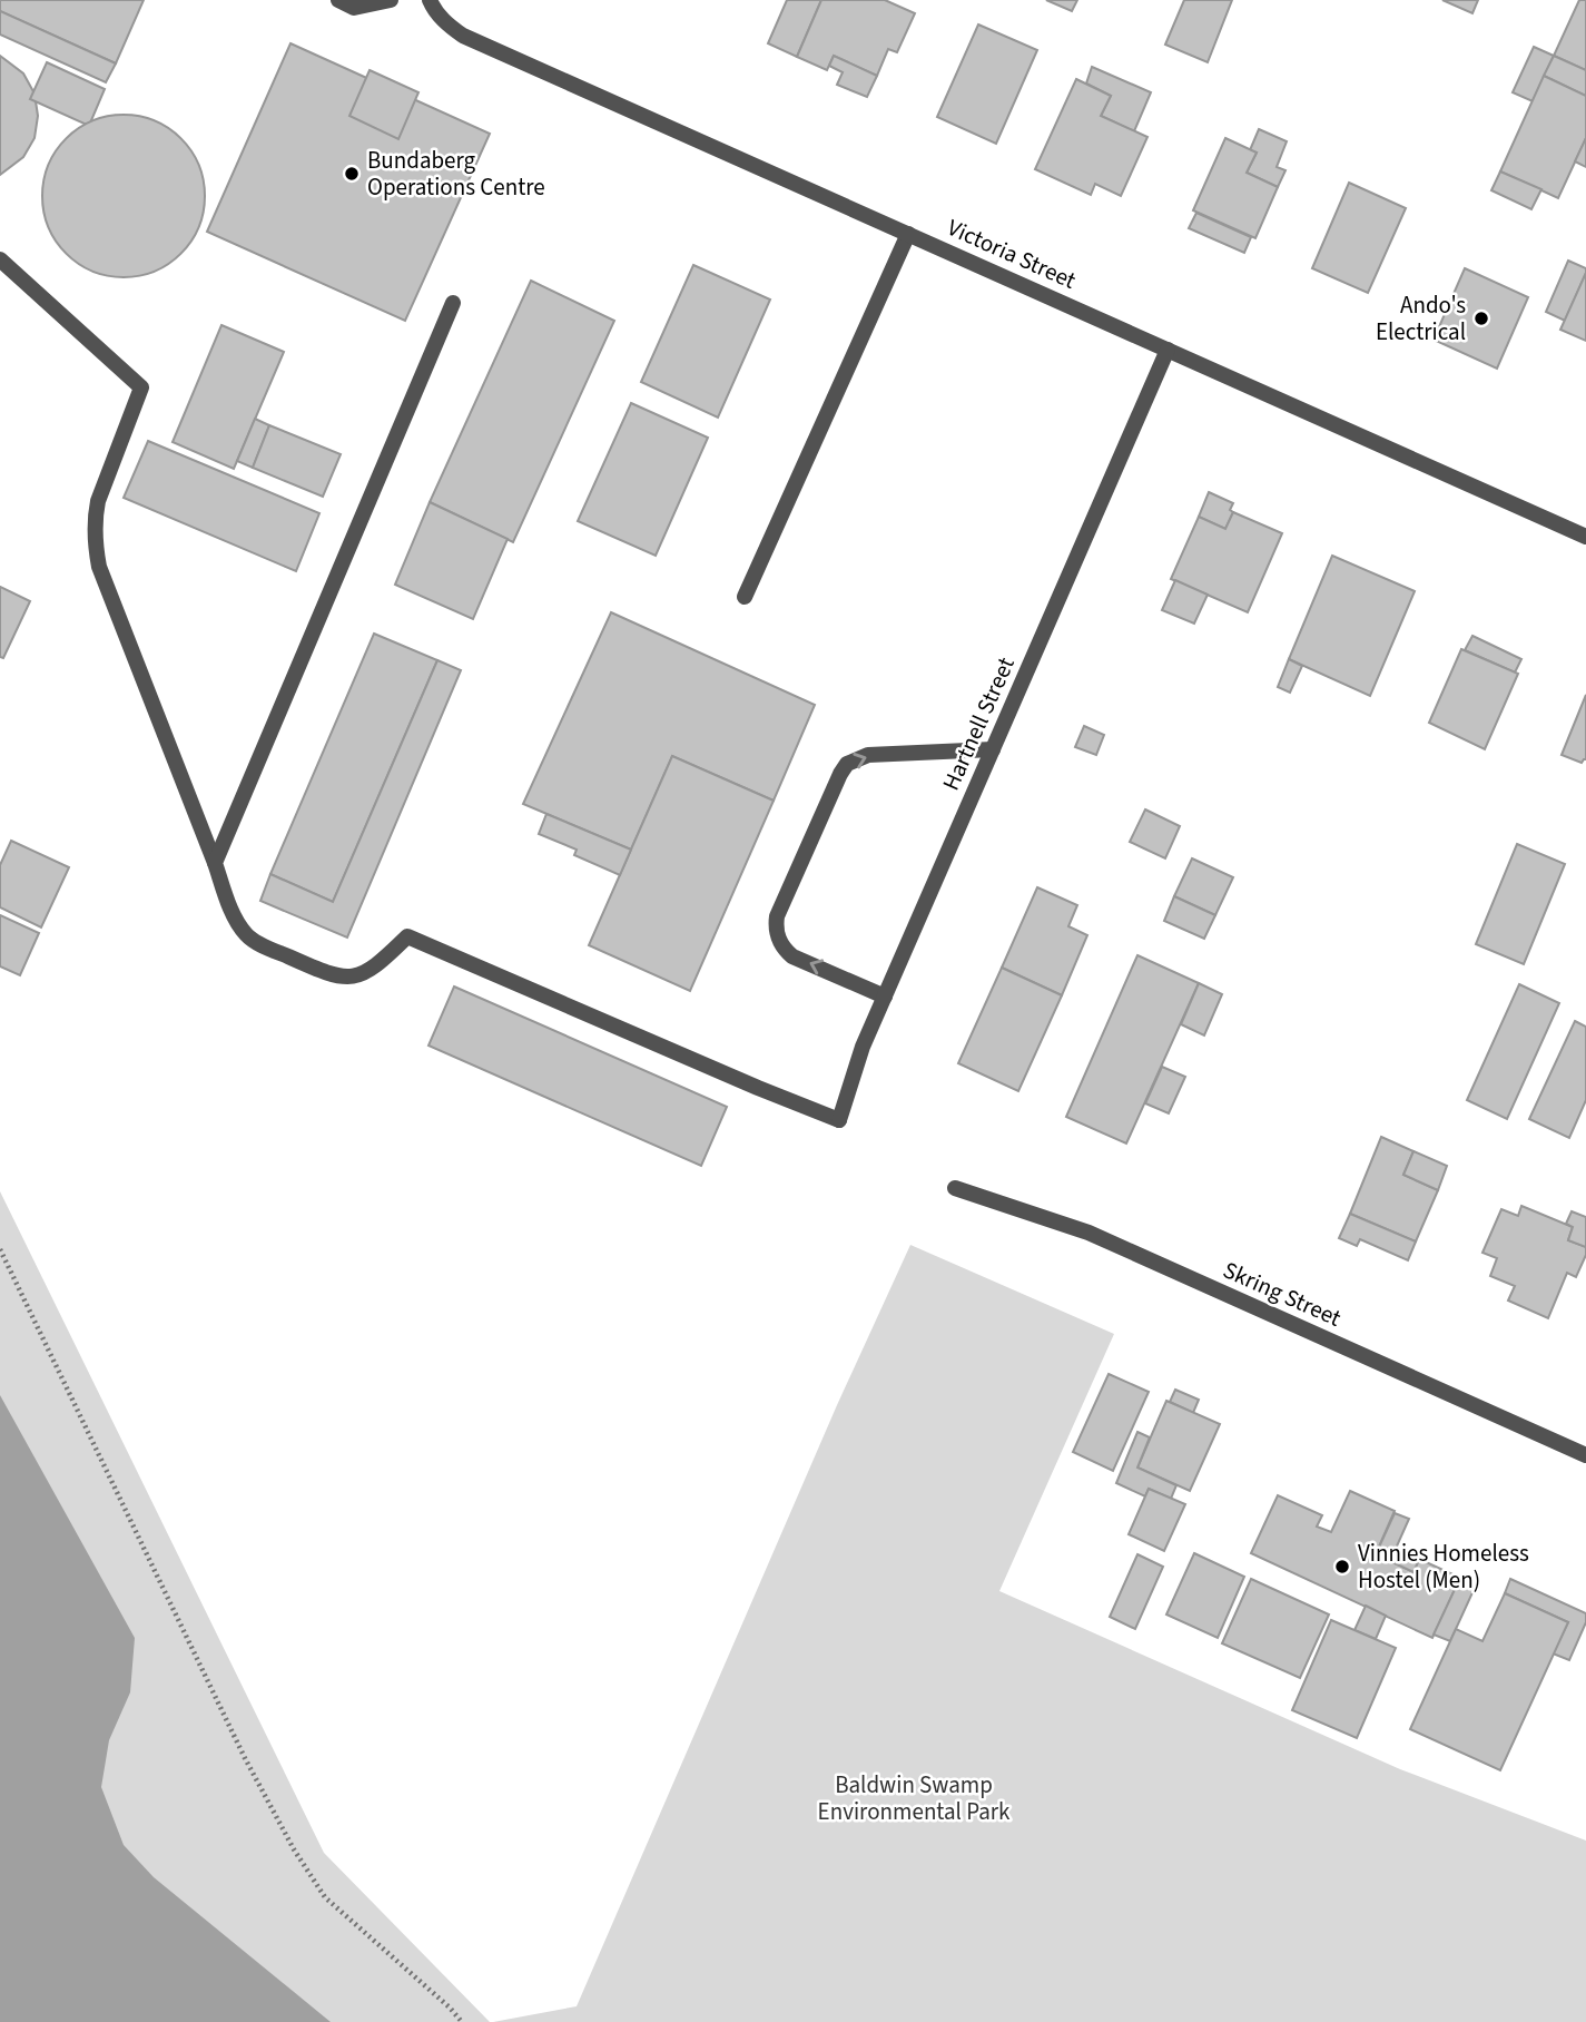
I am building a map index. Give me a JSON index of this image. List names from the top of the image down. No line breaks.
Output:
{"streets":{"street":["Victoria Street","Hartnell Street","Skring Street"]},"crossings":[["Victoria Street","Hartnell Street"]],"parks":["Baldwin Swamp Environmental Park"],"places":["Bundaberg Operations Centre","Ando's Electrical","Vinnies Homeless Hostel (Men)"]}
